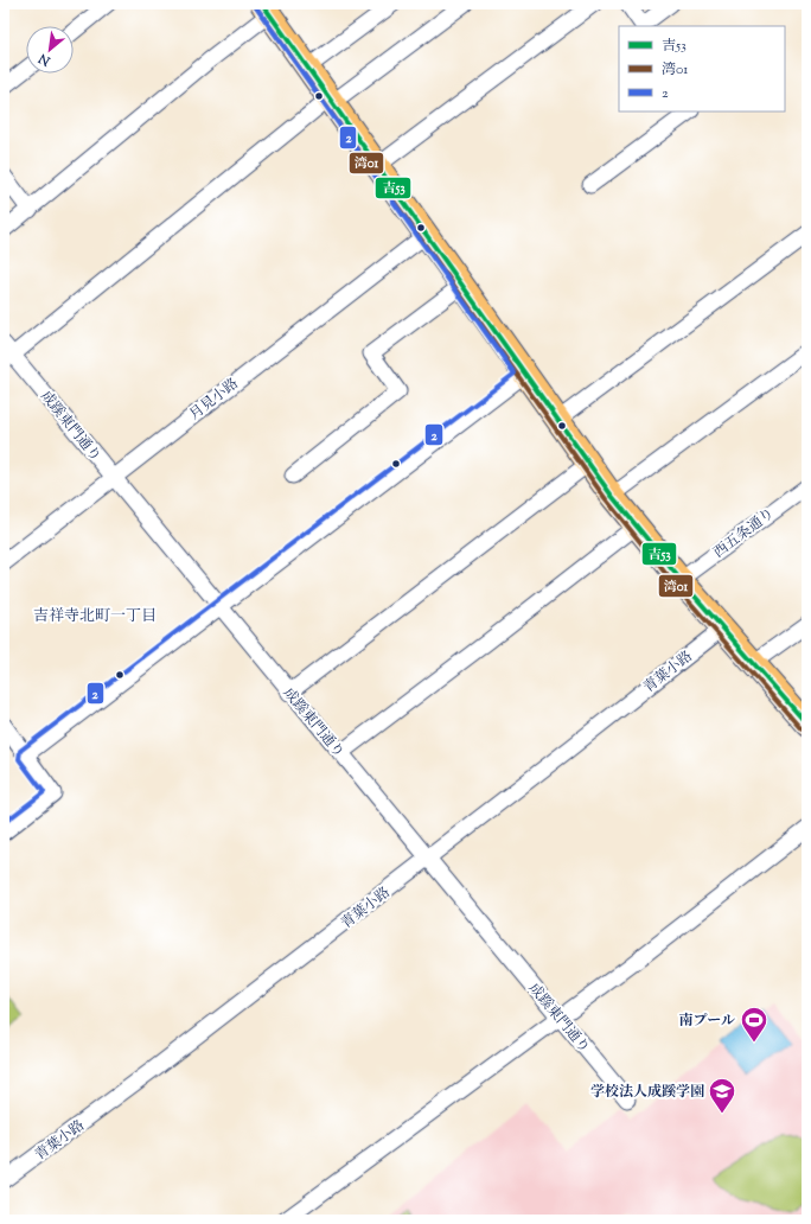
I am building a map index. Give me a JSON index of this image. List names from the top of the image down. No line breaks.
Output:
{"streets":{"street":["月見小路","成蹊東門通り","西五条通り","青葉小路"]},"crossings":[["月見小路","成蹊東門通り"],["成蹊東門通り","青葉小路"]],"districts":["吉祥寺北町一丁目"],"places":{"sports":["南プール"],"school or university":["学校法人成蹊学園"]},"lines":["transit line 吉53","transit line 湾01","transit line 2"],"legend":["吉53","湾01","2"],"north":"bottom left"}
